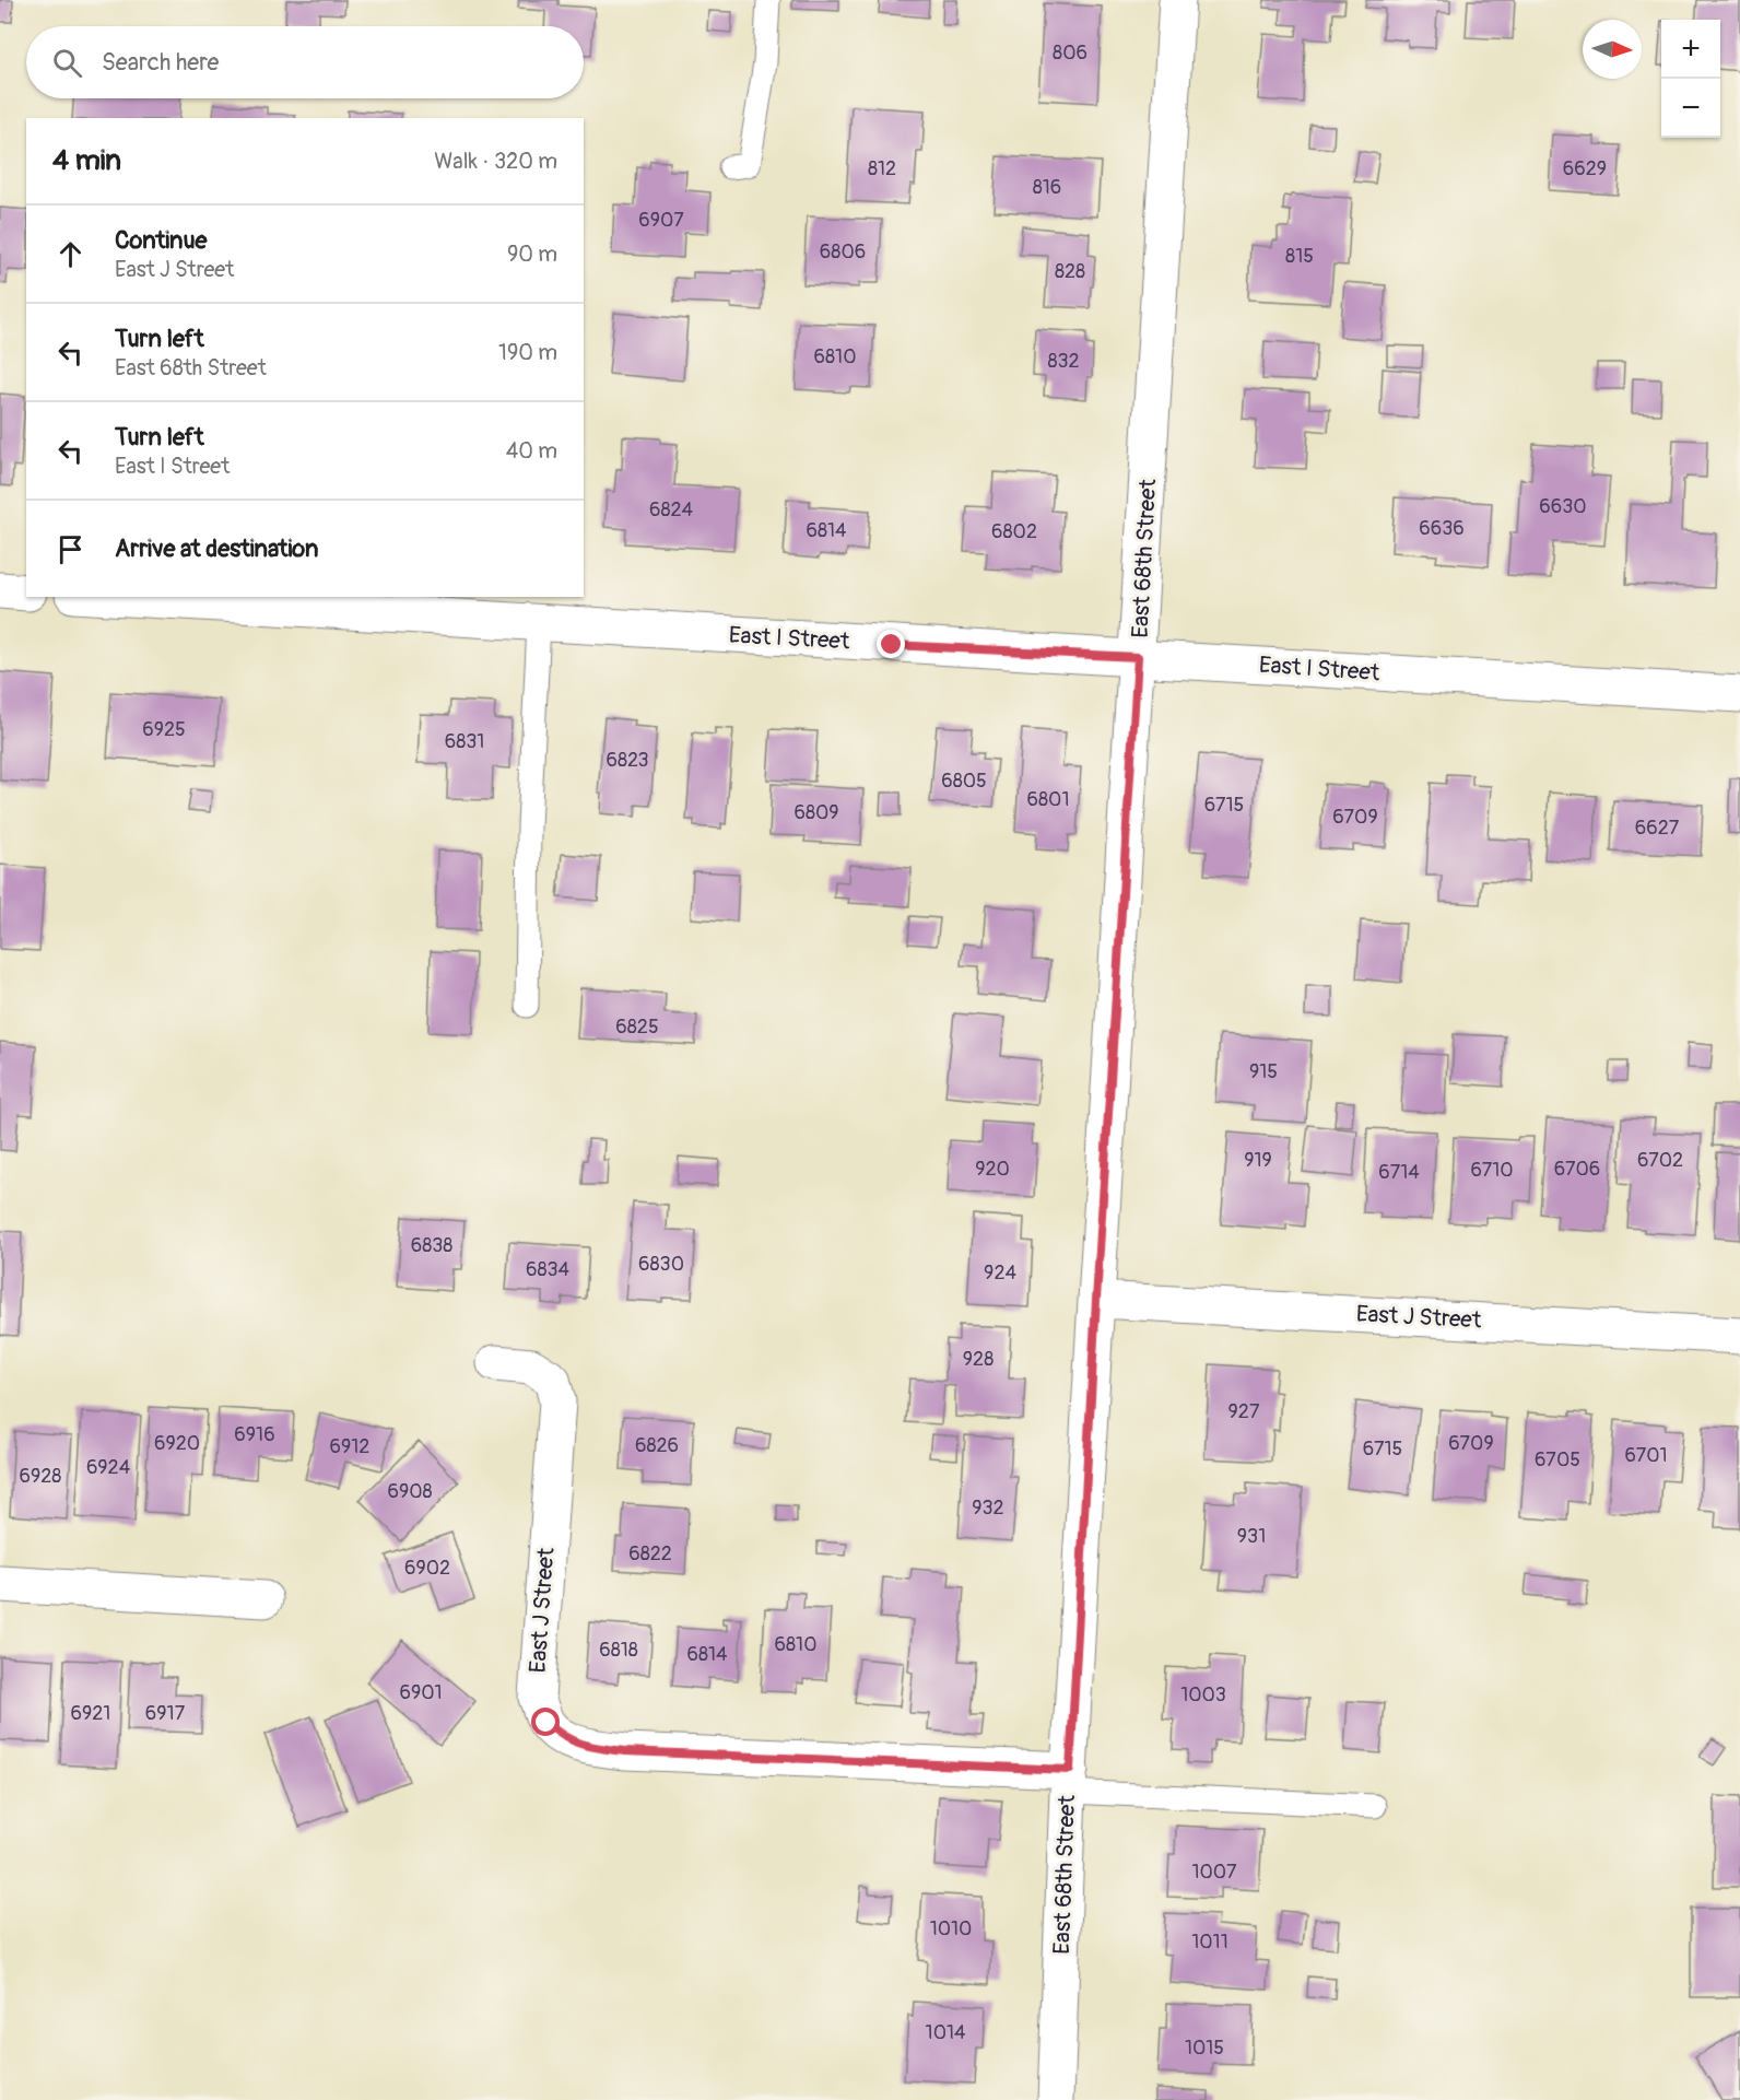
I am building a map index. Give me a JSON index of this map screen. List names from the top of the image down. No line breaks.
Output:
{"streets":{"street":["East 68th Street","East I Street","East J Street"]},"crossings":[["East 68th Street","East I Street"],["East 68th Street","East J Street"]],"house_numbers":["806","812","6629","816","6907","6806","815","828","6810","832","6630","6824","6636","6814","6802","6925","6831","6823","6805","6801","6715","6809","6709","6627","6825","915","919","6702","920","6706","6710","6714","6838","6830","6834","924","928","927","6916","6920","6709","6826","6912","6715","6701","6705","6924","6928","6908","932","931","6822","6902","6810","6818","6814","6901","1003","6921","6917","1007","1010","1011","1014","1015"],"north":"right","page":{"map_buttons":["+","−"],"search":"Search here","heading":["4 min","Walk · 320 m"],"list":[["Continue","East J Street","90 m"],["Turn left","East 68th Street","190 m"],["Turn left","East I Street","40 m"],"Arrive at destination"]}}
